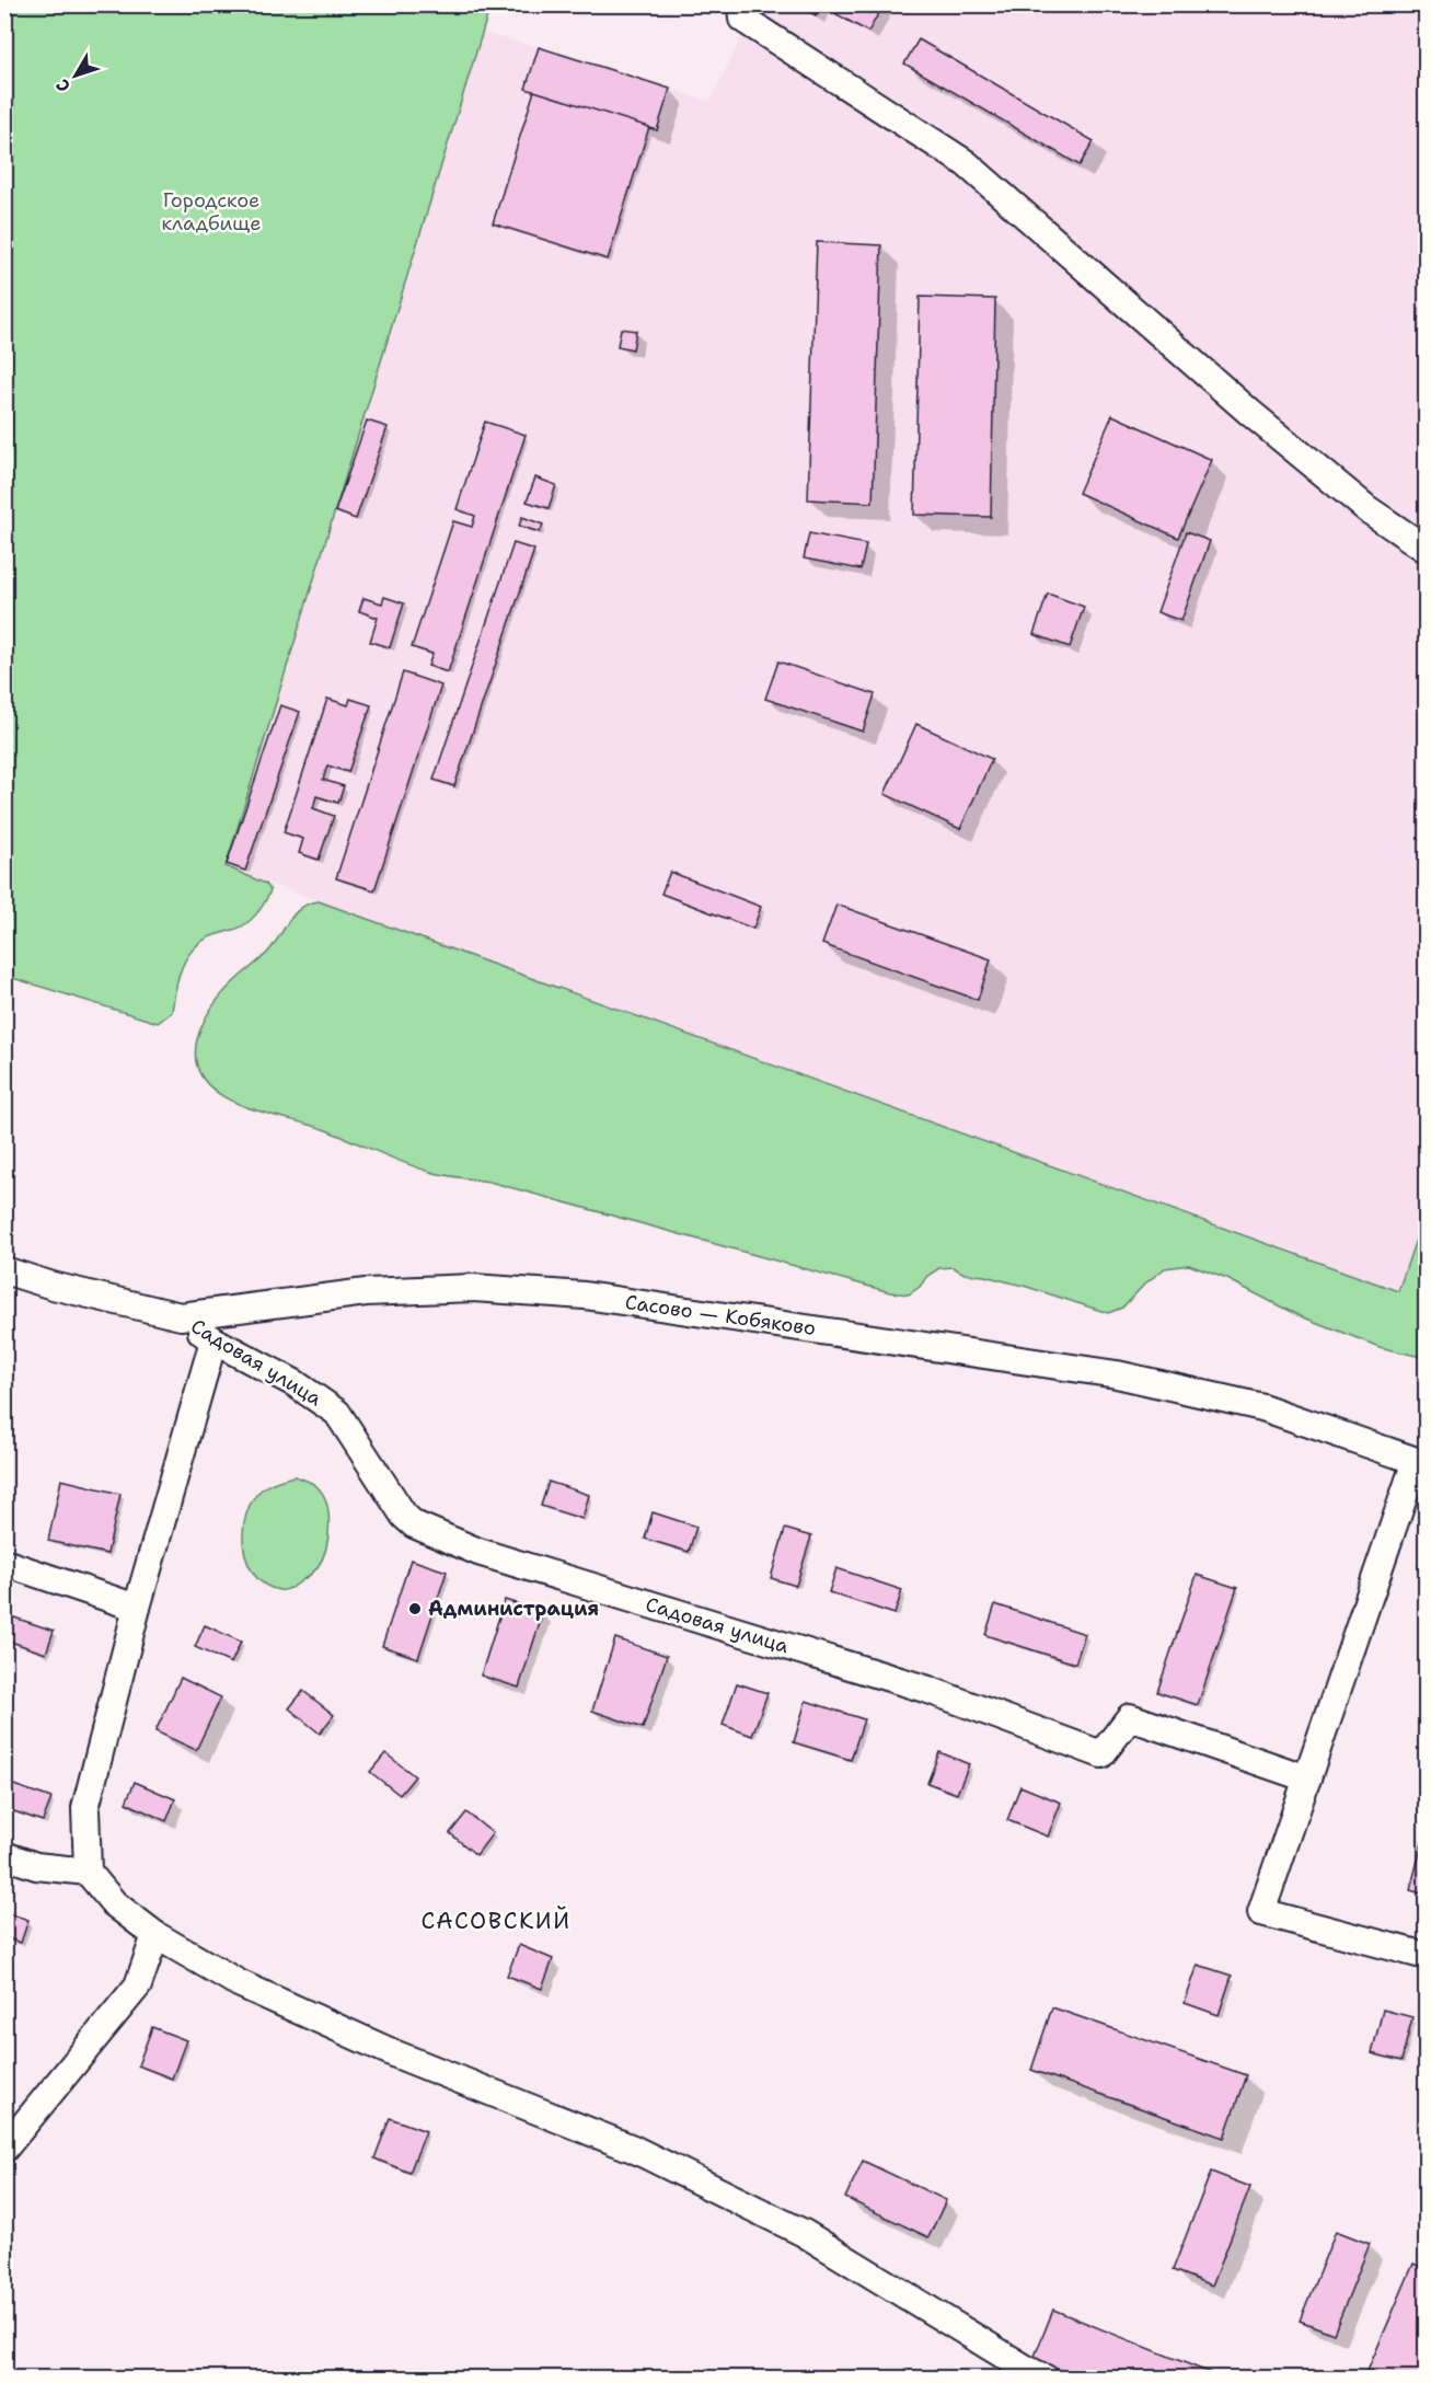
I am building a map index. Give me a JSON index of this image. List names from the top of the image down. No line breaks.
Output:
{"streets":{"street":["Сасово — Кобяково","Садовая улица"]},"crossings":[["Сасово — Кобяково","Садовая улица"]],"districts":["САСОВСКИЙ"],"parks":["Городское кладбище"],"places":["Администрация"],"north":"bottom left"}
